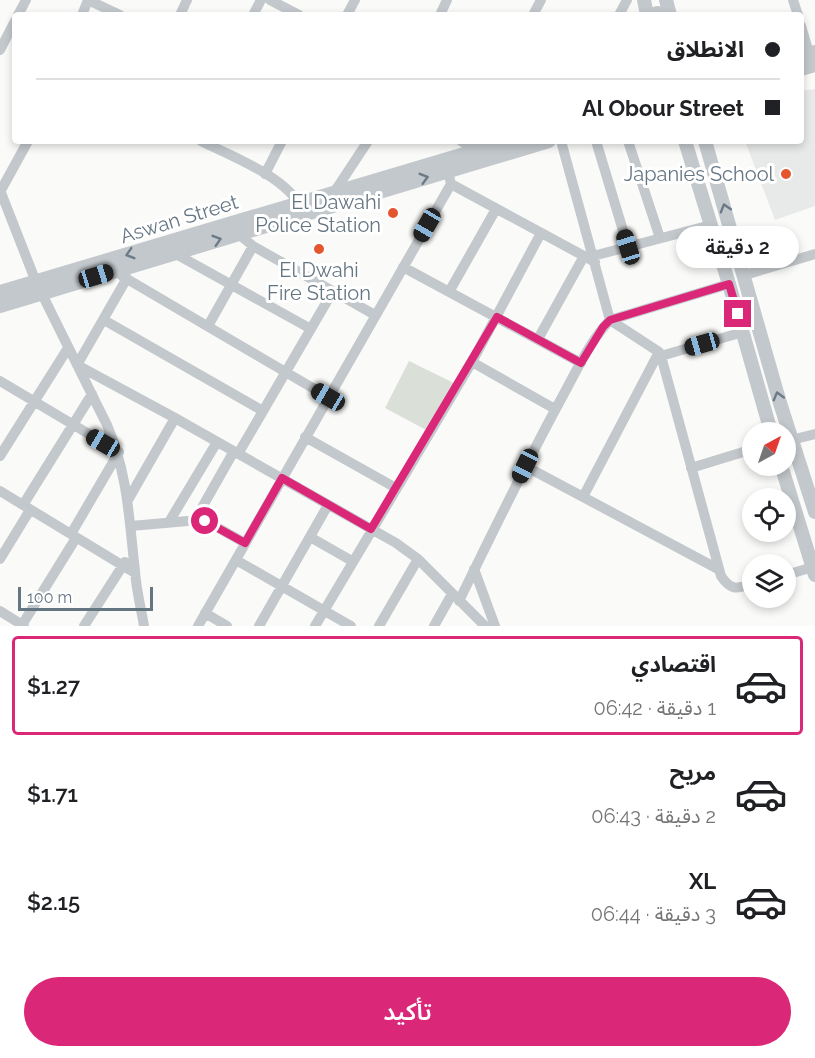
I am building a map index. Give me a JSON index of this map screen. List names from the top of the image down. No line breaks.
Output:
{"streets":{"street":["Aswan Street"]},"places":["Japanies School","El Dawahi Police Station","El Dwahi Fire Station"],"scale_bar":"100 m","north":"top right","page":{"banner":["الانطلاق","Al Obour Street"],"bubble":"2 دقيقة","scale":"100 m","list":[{"name":"اقتصادي","note":"1 دقيقة · 06:42","value":"$1.27"},{"name":"مريح","note":"2 دقيقة · 06:43","value":"$1.71"},{"name":"XL","note":"3 دقيقة · 06:44","value":"$2.15"}],"buttons":"تأكيد"}}
